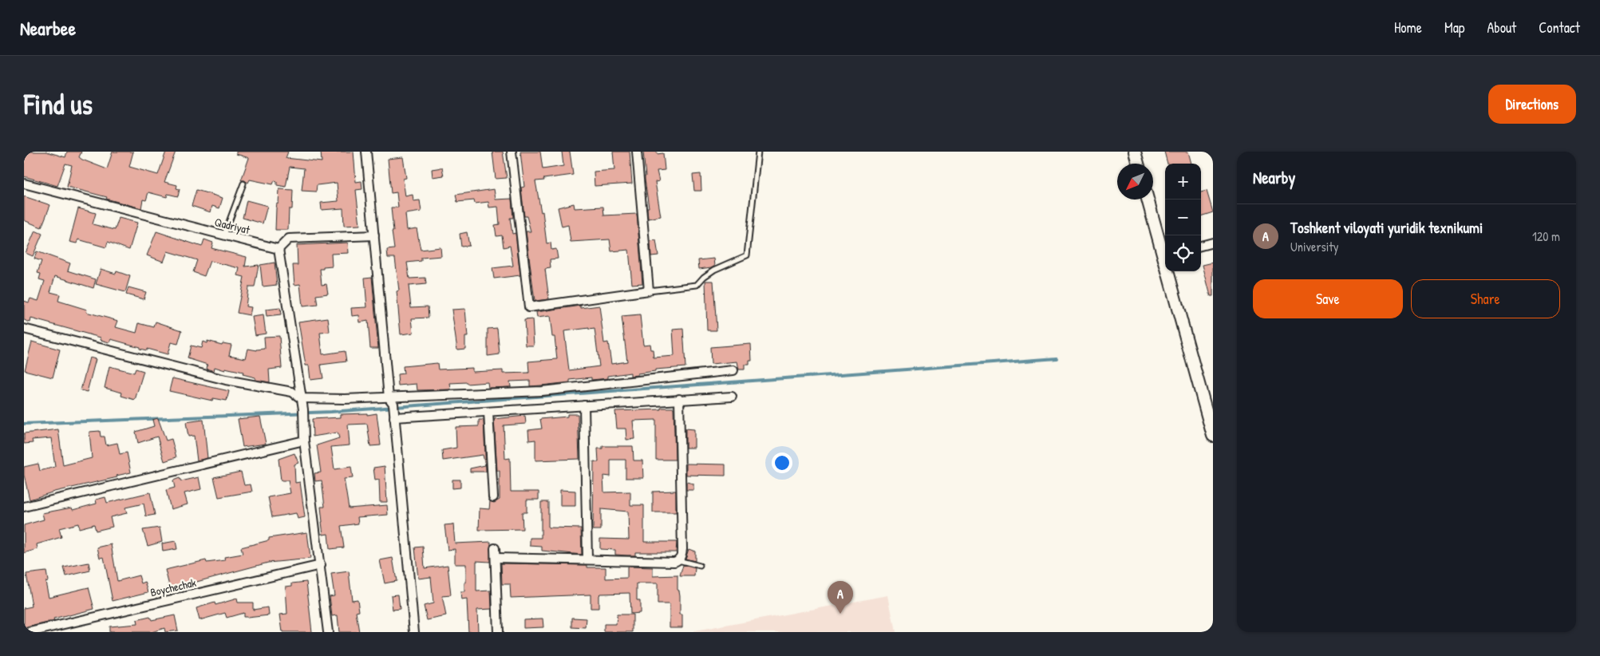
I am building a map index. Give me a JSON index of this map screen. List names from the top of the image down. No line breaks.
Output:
{"streets":{"street":["Qadriyat","Boychechak"]},"north":"bottom left","page":{"header":"Nearbee","nav":["Home","Map","About","Contact"],"buttons":["Directions",["Save","Share"]],"title":"Find us","heading":"Nearby","map_buttons":["+","−"],"list":[{"mark":"A","name":"Toshkent viloyati yuridik texnikumi","note":"University","value":"120 m"}],"pins":"A"}}
